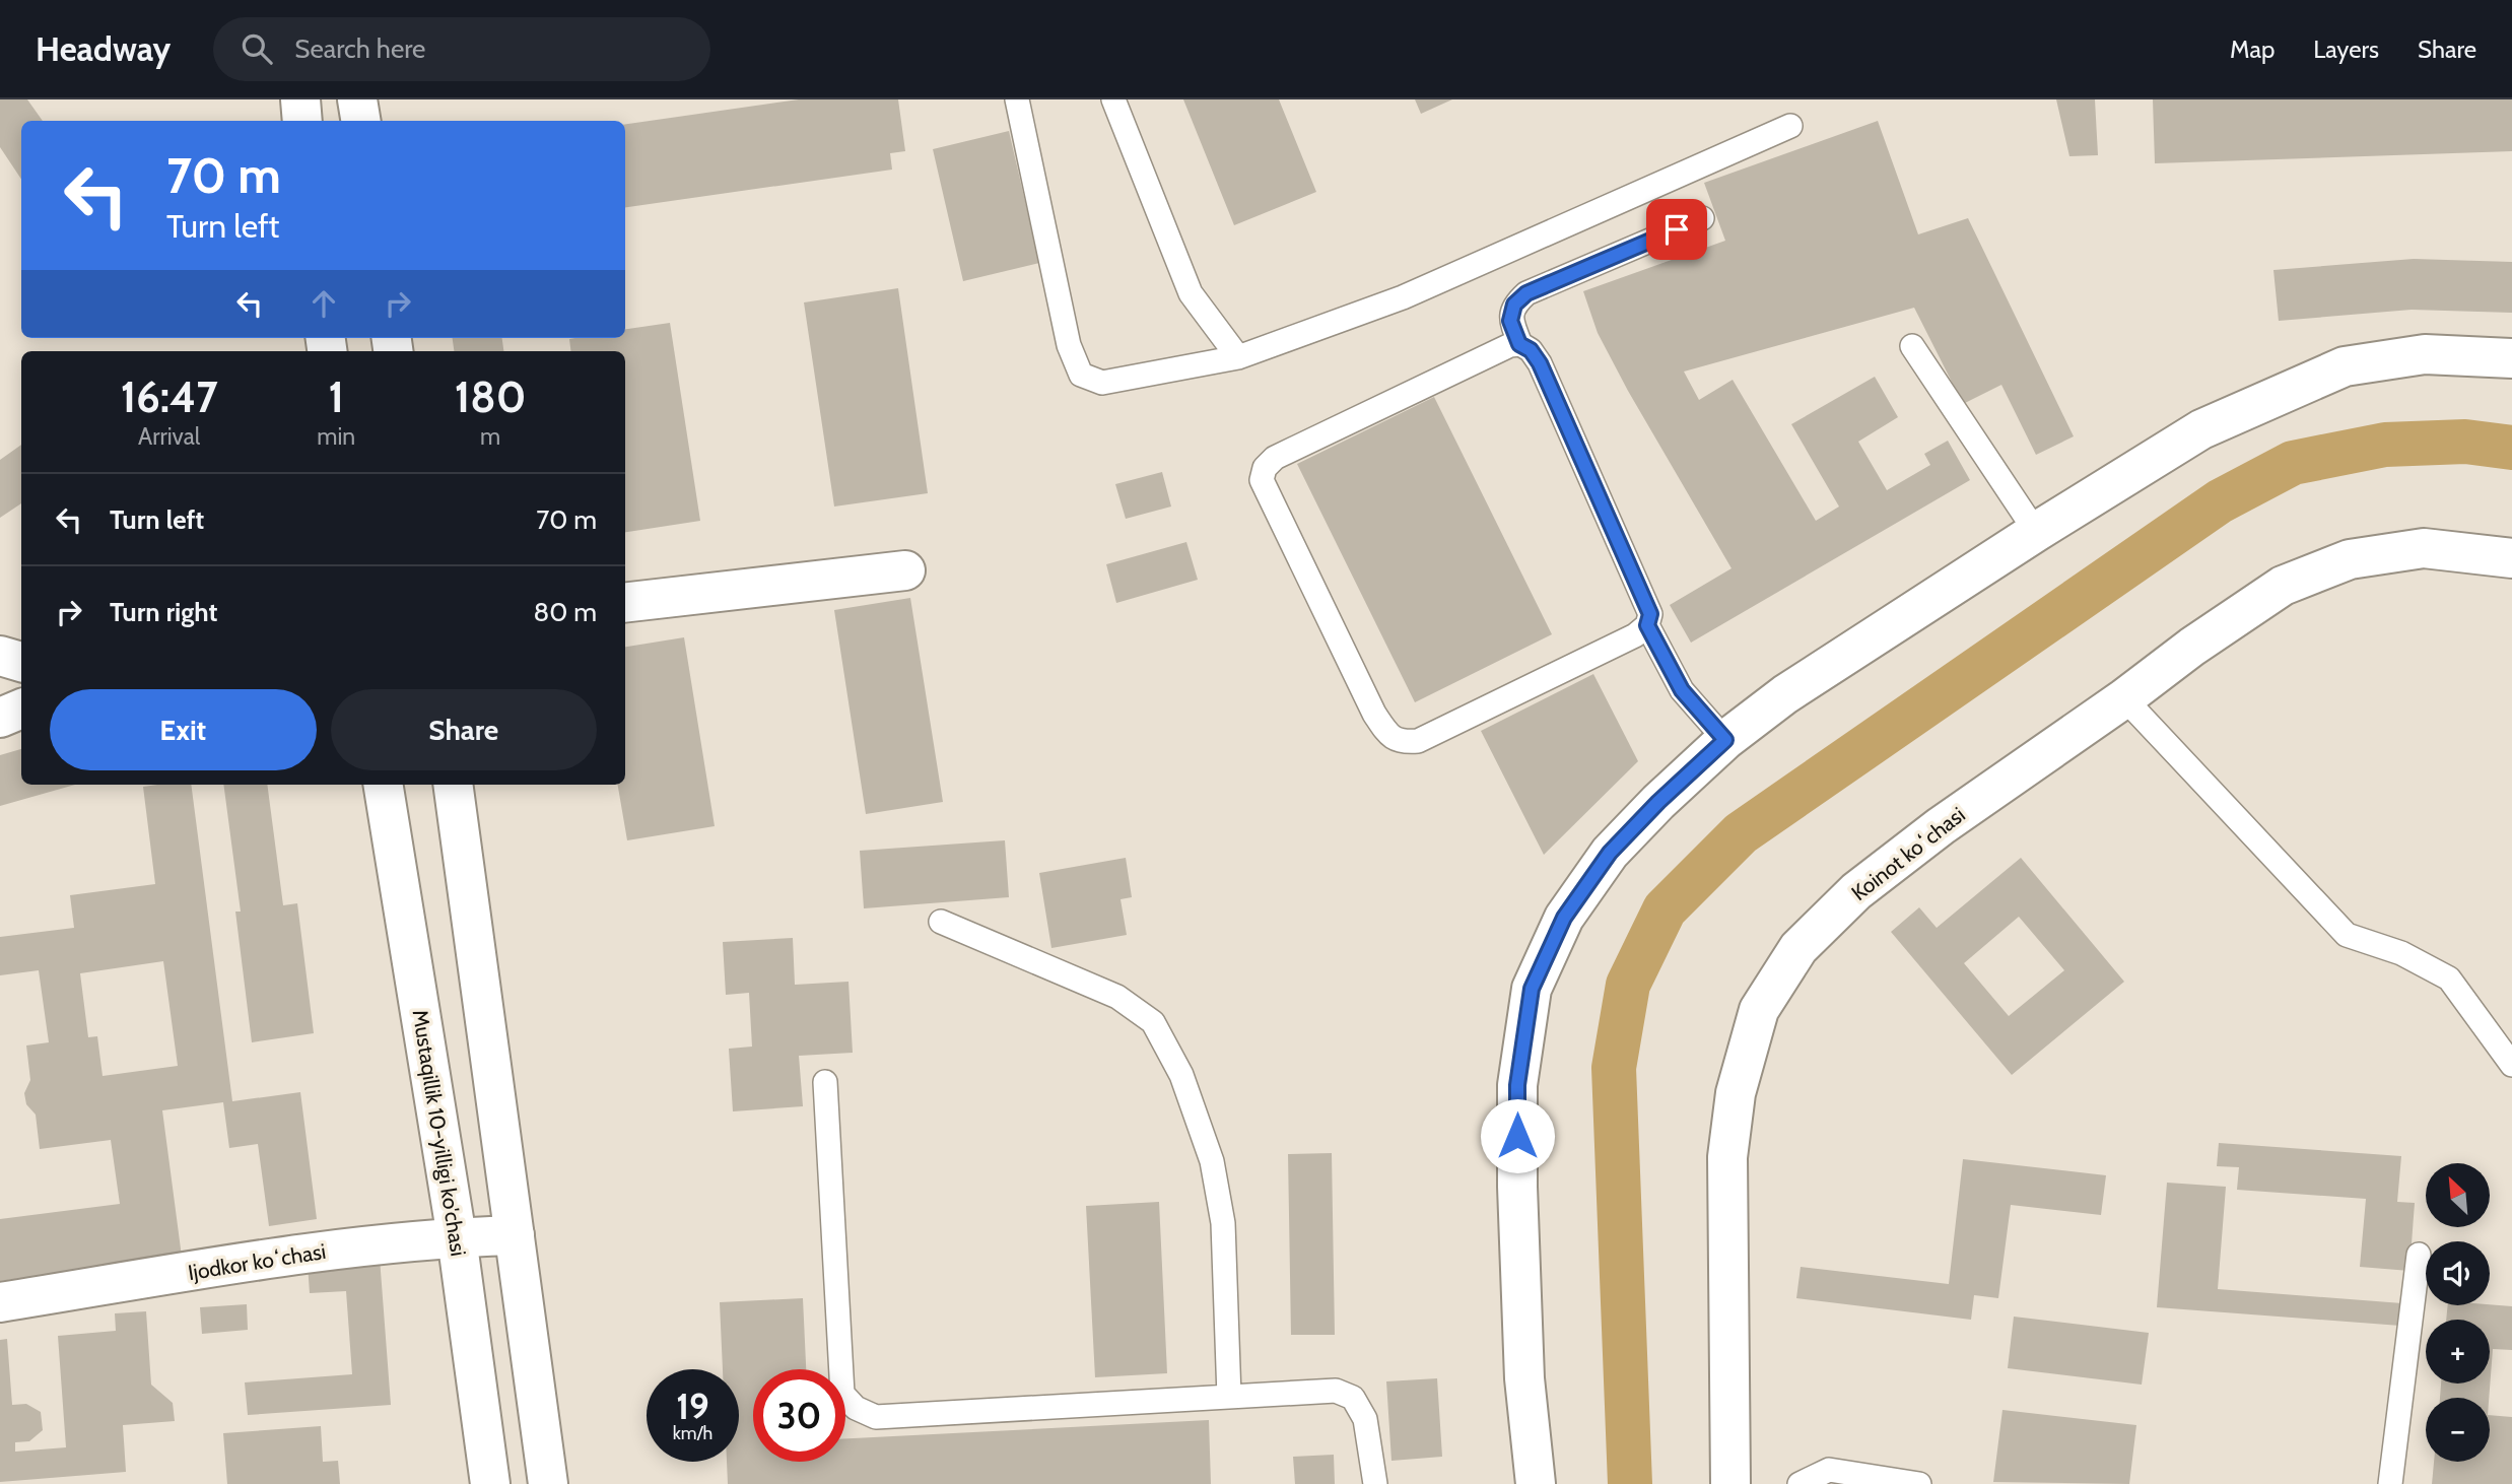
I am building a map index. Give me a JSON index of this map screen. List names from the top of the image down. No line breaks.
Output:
{"streets":{"street":["Koinot koʻchasi","Mustaqillik 10-yilligi ko'chasi","Ijodkor koʻchasi"]},"crossings":[["Mustaqillik 10-yilligi ko'chasi","Ijodkor koʻchasi"]],"north":"top left","page":{"header":"Headway","search":"Search here","nav":["Map","Layers","Share"],"turn":["70 m","Turn left"],"eta":["16:47","Arrival","1","min","180","m"],"list":[{"name":"Turn left","value":"70 m"},{"name":"Turn right","value":"80 m"}],"buttons":["Exit","Share"],"map_buttons":["+","−"],"speed":"19 km/h","limit":"30"}}
